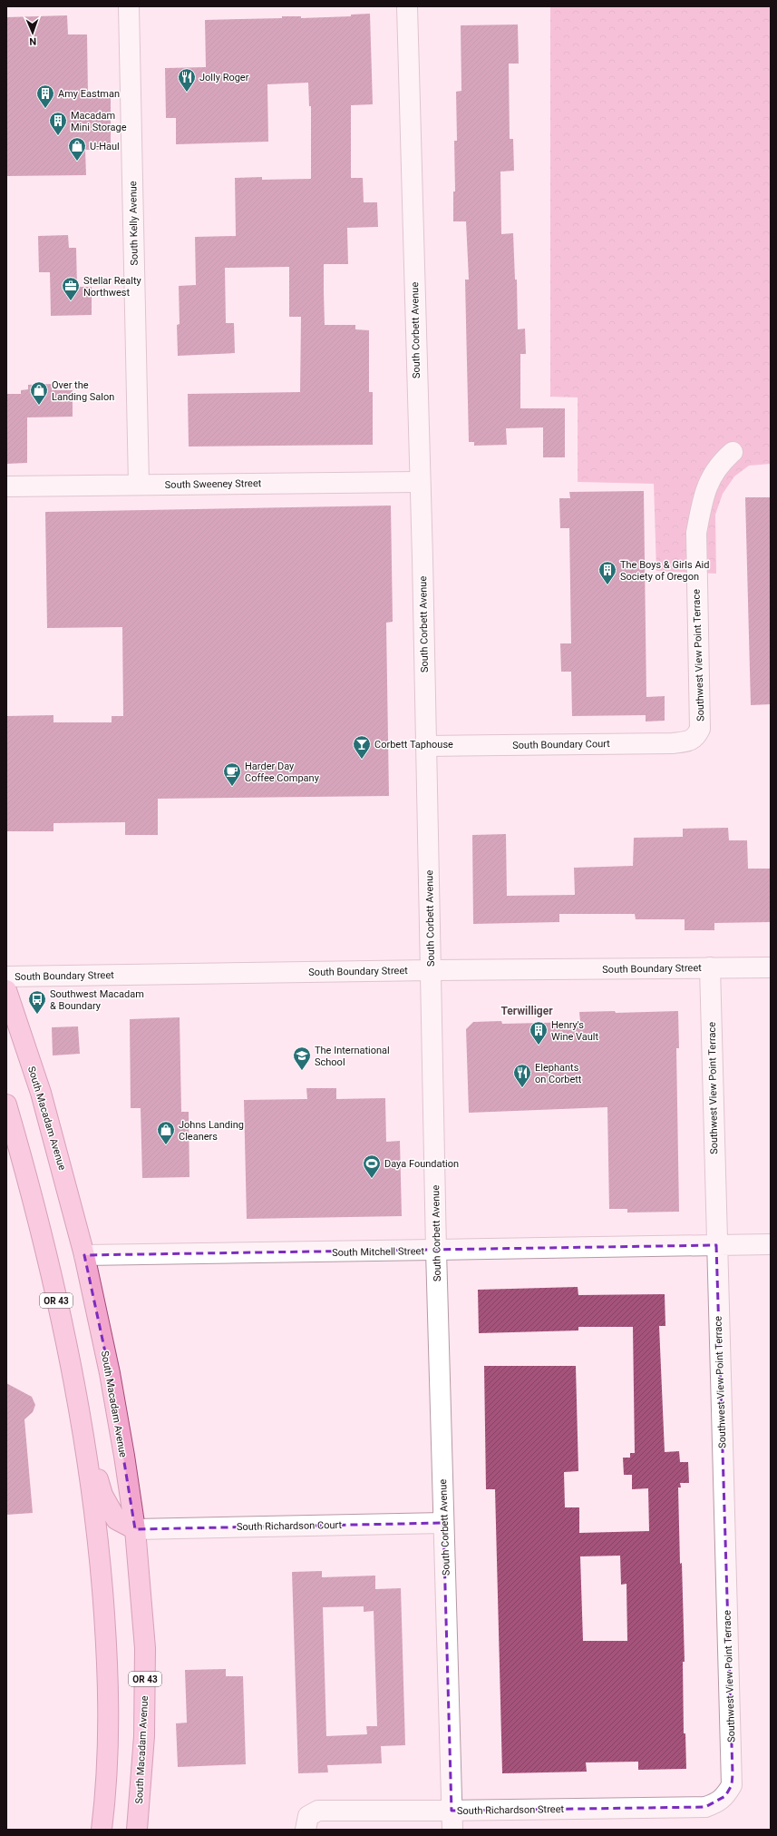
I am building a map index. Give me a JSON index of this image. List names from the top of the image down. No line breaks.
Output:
{"streets":{"main road":["South Macadam Avenue","OR 43"],"street":["South Kelly Avenue","South Corbett Avenue","South Sweeney Street","Southwest View Point Terrace","South Boundary Court","South Boundary Street","South Mitchell Street","South Richardson Court","South Richardson Street"]},"crossings":[["South Kelly Avenue","South Sweeney Street"],["South Corbett Avenue","South Sweeney Street"],["South Corbett Avenue","South Boundary Court"],["South Corbett Avenue","South Boundary Street"],["South Corbett Avenue","South Mitchell Street"],["South Corbett Avenue","South Richardson Court"],["South Corbett Avenue","South Richardson Street"],["Southwest View Point Terrace","South Boundary Court"],["Southwest View Point Terrace","South Boundary Street"],["Southwest View Point Terrace","South Mitchell Street"],["Southwest View Point Terrace","South Richardson Street"],["South Macadam Avenue","South Mitchell Street"],["South Macadam Avenue","South Richardson Court"]],"districts":["Terwilliger"],"places":{"restaurant":["Jolly Roger","Elephants on Corbett"],"building":["Amy Eastman","Macadam Mini Storage","The Boys & Girls Aid Society of Oregon","Henry's Wine Vault"],"shop":["U-Haul","Over the Landing Salon","Johns Landing Cleaners"],"office":["Stellar Realty Northwest"],"bar":["Corbett Taphouse"],"cafe":["Harder Day Coffee Company"],"bus stop":["Southwest Macadam & Boundary"],"school or university":["The International School"],"sports":["Daya Foundation"]},"north":"bottom"}
